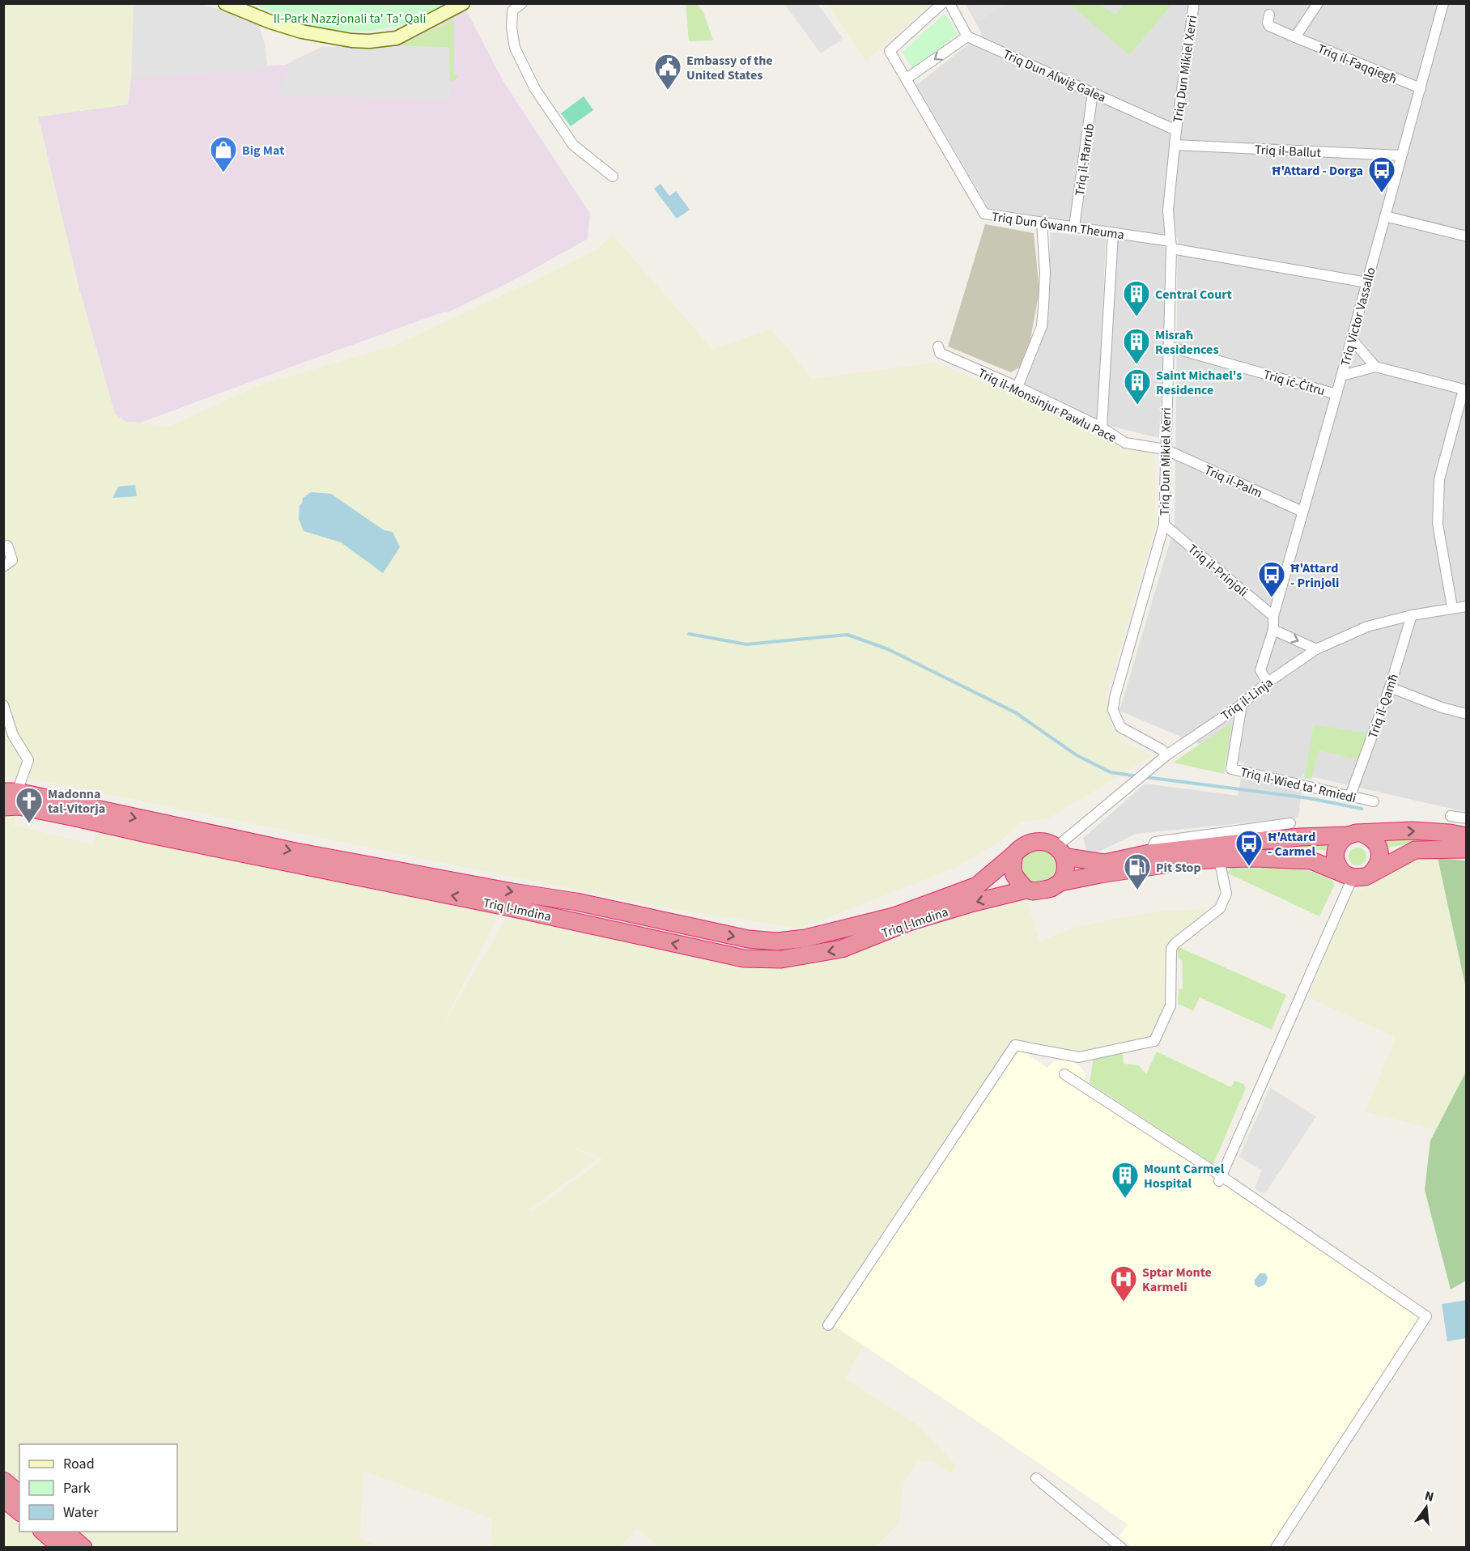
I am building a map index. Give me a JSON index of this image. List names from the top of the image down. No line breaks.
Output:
{"streets":{"highway":["Triq l-Imdina"],"street":["Triq il-Faqqiegħ","Triq Dun Mikiel Xerri","Triq Dun Alwiġ Galea","Triq il-Ballut","Triq il-Ħarrub","Triq Dun Ġwann Theuma","Triq Victor Vassallo","Triq iċ-Ċitru","Triq il-Monsinjur Pawlu Pace","Triq il-Palm","Triq il-Prinjoli","Triq il-Linja","Triq il-Qamħ","Triq il-Wied ta' Rmiedi"]},"crossings":[["Triq il-Faqqiegħ","Triq Victor Vassallo"],["Triq Dun Mikiel Xerri","Triq Dun Alwiġ Galea"],["Triq Dun Mikiel Xerri","Triq il-Ballut"],["Triq Dun Mikiel Xerri","Triq Dun Ġwann Theuma"],["Triq Dun Mikiel Xerri","Triq iċ-Ċitru"],["Triq Dun Mikiel Xerri","Triq il-Monsinjur Pawlu Pace"],["Triq Dun Mikiel Xerri","Triq il-Palm"],["Triq Dun Mikiel Xerri","Triq il-Prinjoli"],["Triq Dun Mikiel Xerri","Triq il-Linja"],["Triq Dun Alwiġ Galea","Triq il-Ħarrub"],["Triq il-Ballut","Triq Victor Vassallo"],["Triq il-Ħarrub","Triq Dun Ġwann Theuma"],["Triq Dun Ġwann Theuma","Triq Victor Vassallo"],["Triq Victor Vassallo","Triq iċ-Ċitru"],["Triq Victor Vassallo","Triq il-Palm"],["Triq Victor Vassallo","Triq il-Prinjoli"],["Triq Victor Vassallo","Triq il-Linja"],["Triq il-Monsinjur Pawlu Pace","Triq il-Palm"],["Triq il-Linja","Triq il-Qamħ"],["Triq il-Linja","Triq il-Wied ta' Rmiedi"],["Triq il-Linja","Triq l-Imdina"],["Triq il-Qamħ","Triq il-Wied ta' Rmiedi"]],"parks":["Il-Park Nazzjonali ta' Ta' Qali"],"places":{"public building":["Embassy of the United States"],"shop":["Big Mat"],"bus stop":["Ħ'Attard - Dorga","Ħ'Attard - Prinjoli","Ħ'Attard - Carmel"],"building":["Central Court","Misraħ Residences","Saint Michael's Residence","Mount Carmel Hospital"],"church":["Madonna tal-Vitorja"],"fuel station":["Pit Stop"],"hospital":["Sptar Monte Karmeli"]},"legend":["Road","Park","Water"],"north":"top"}
